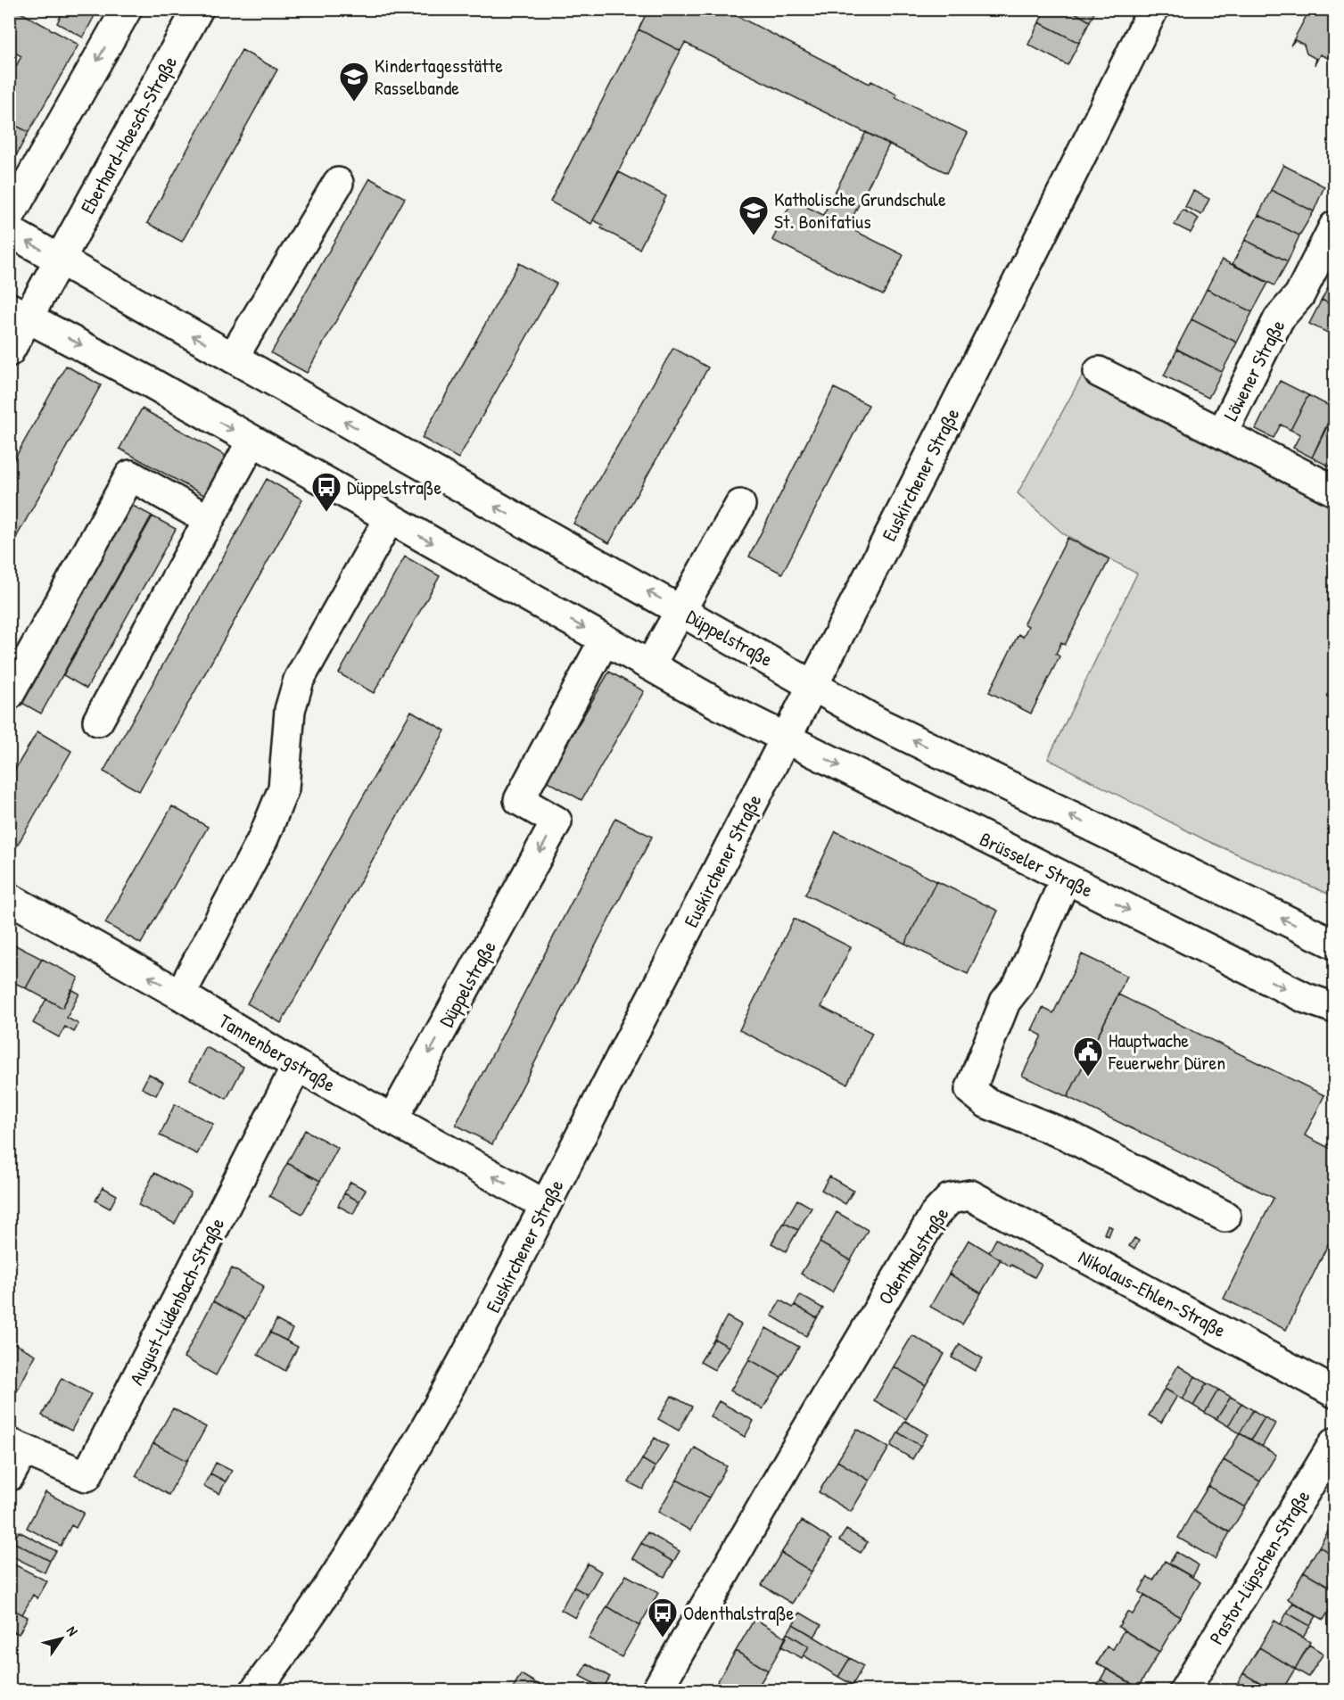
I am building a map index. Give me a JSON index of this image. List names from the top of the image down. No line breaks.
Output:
{"streets":{"street":["Eberhard-Hoesch-Straße","Löwener Straße","Euskirchener Straße","Düppelstraße","Brüsseler Straße","Tannenbergstraße","Odenthalstraße","Nikolaus-Ehlen-Straße","August-Lüdenbach-Straße","Pastor-Lüpschen-Straße"]},"crossings":[["Eberhard-Hoesch-Straße","Düppelstraße"],["Euskirchener Straße","Düppelstraße"],["Euskirchener Straße","Brüsseler Straße"],["Euskirchener Straße","Tannenbergstraße"],["Düppelstraße","Tannenbergstraße"],["Tannenbergstraße","August-Lüdenbach-Straße"],["Odenthalstraße","Nikolaus-Ehlen-Straße"]],"one_way":["Tannenbergstraße"],"places":{"school or university":["Kindertagesstätte Rasselbande","Katholische Grundschule St. Bonifatius"],"bus stop":["Düppelstraße","Odenthalstraße"],"public building":["Hauptwache Feuerwehr Düren"]},"north":"top right"}
